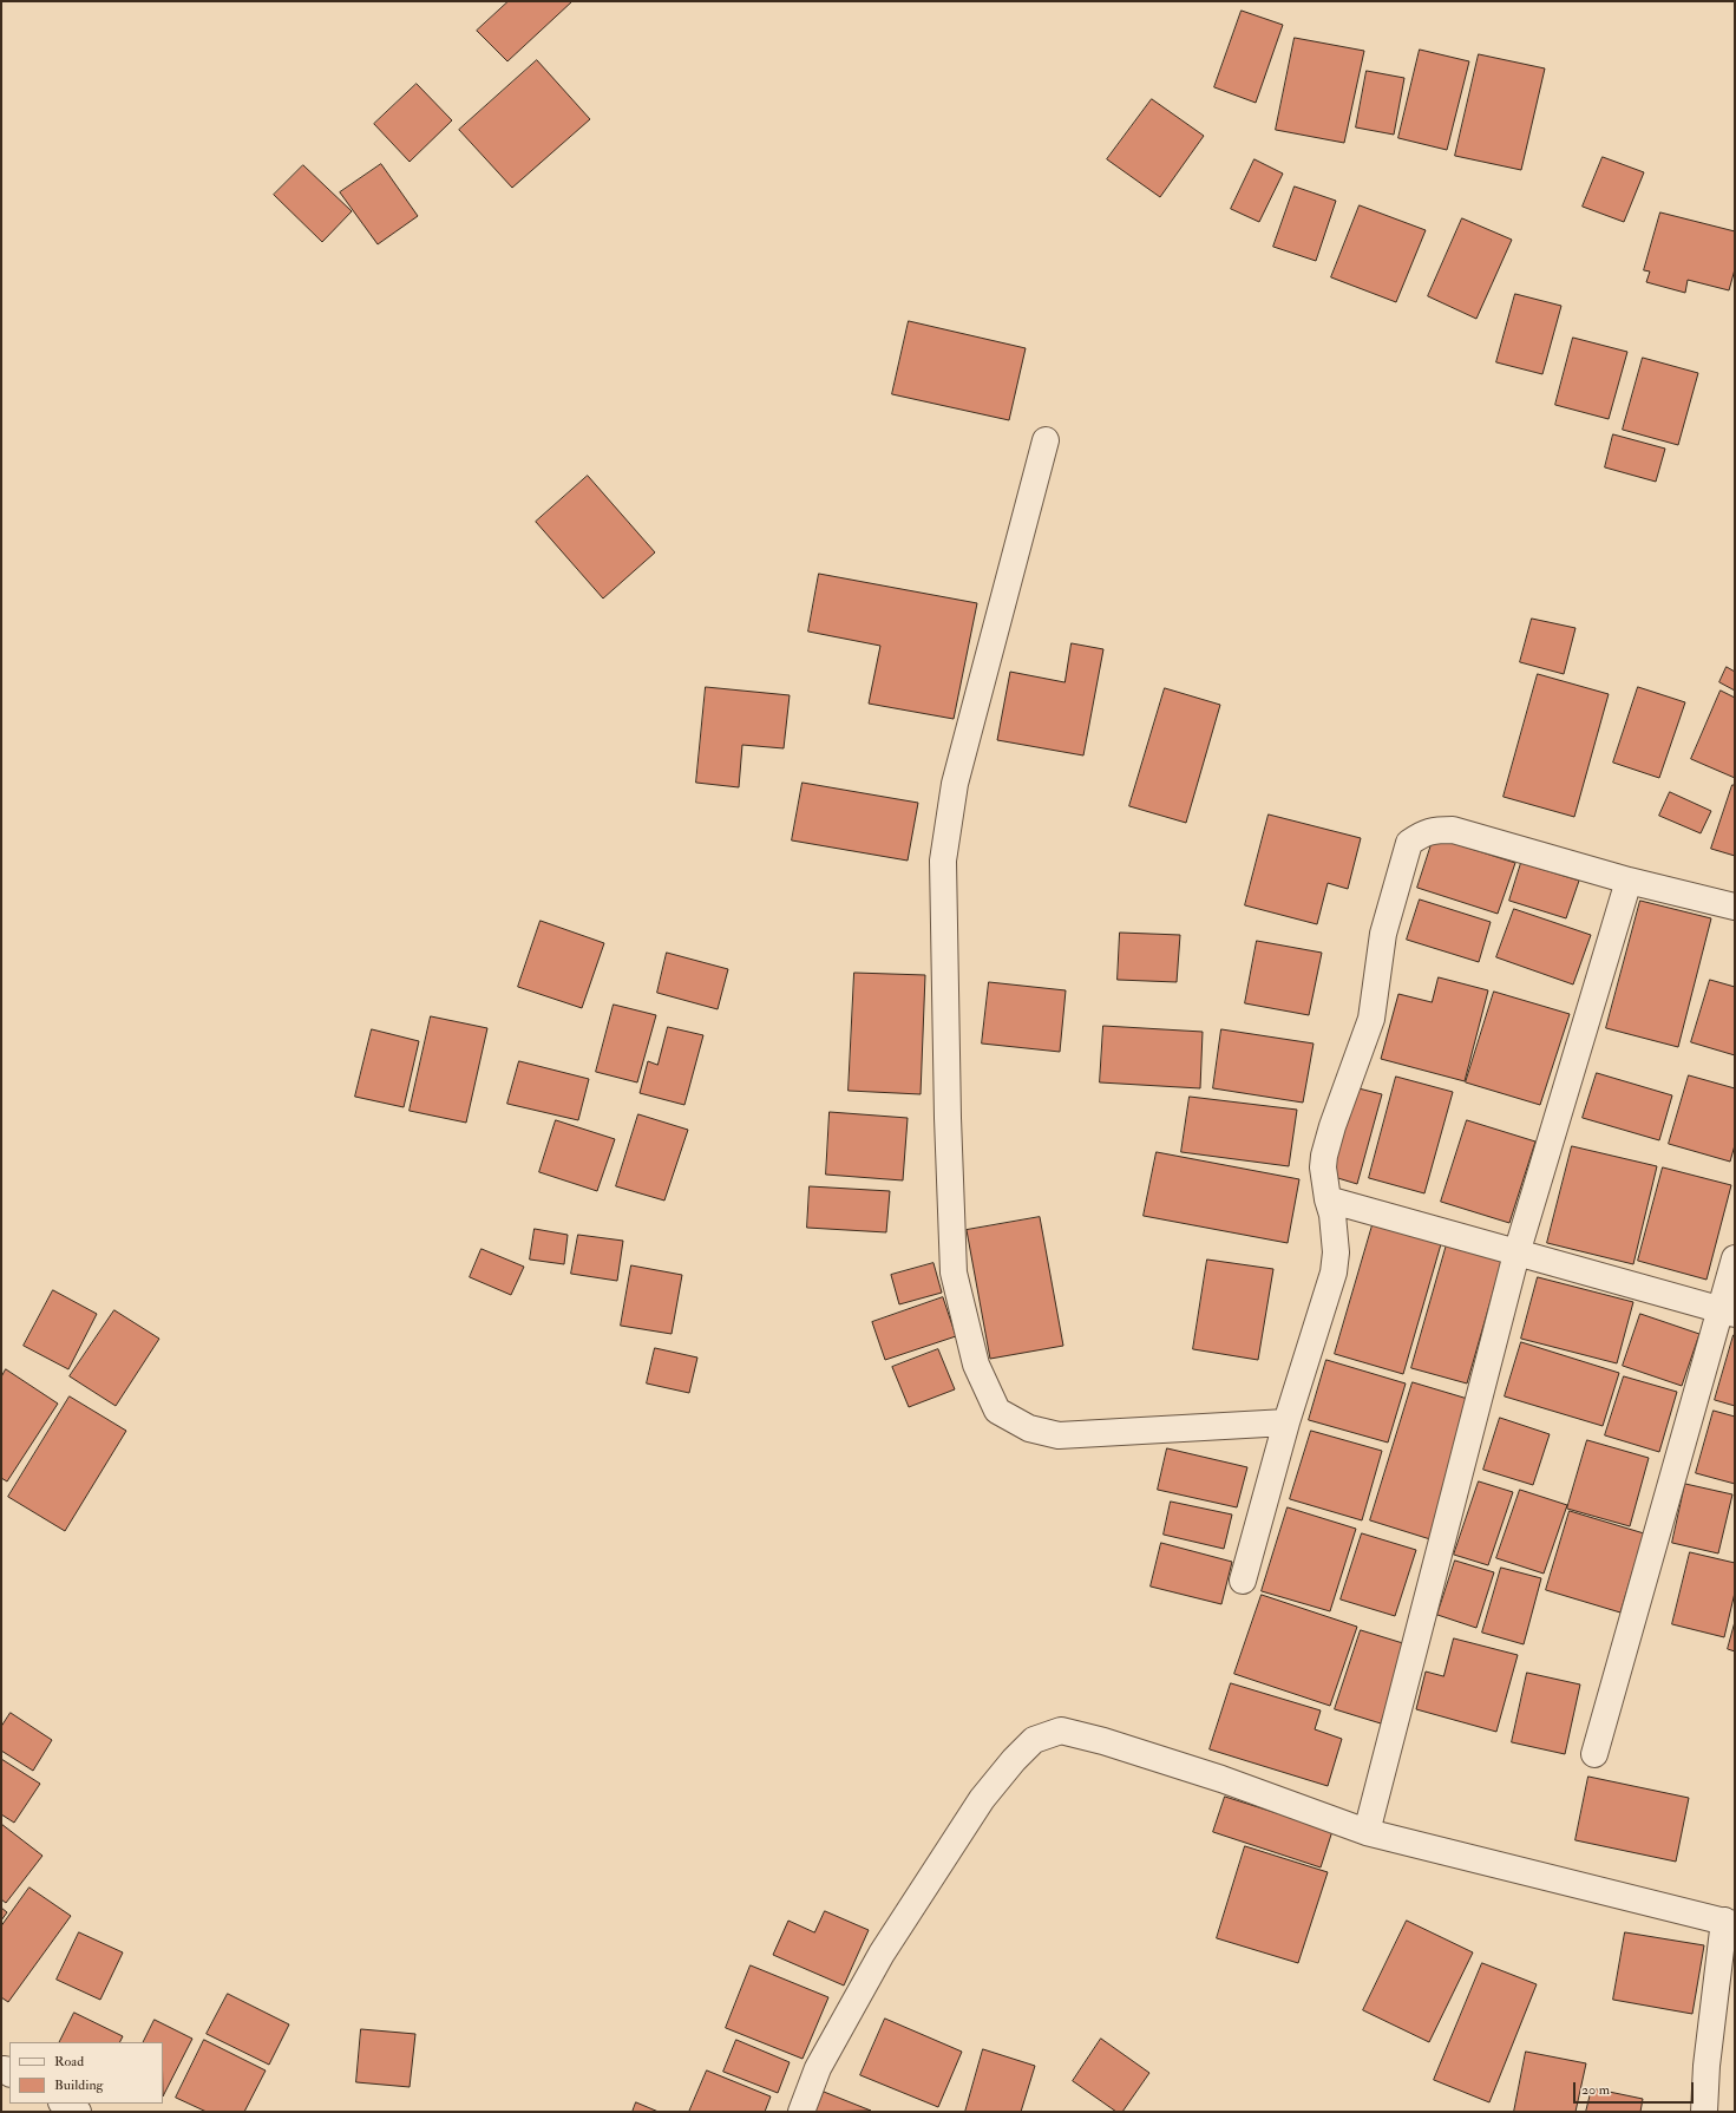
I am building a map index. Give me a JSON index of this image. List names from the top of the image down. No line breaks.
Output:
{"legend":["Road","Building"],"scale_bar":"20 m"}
